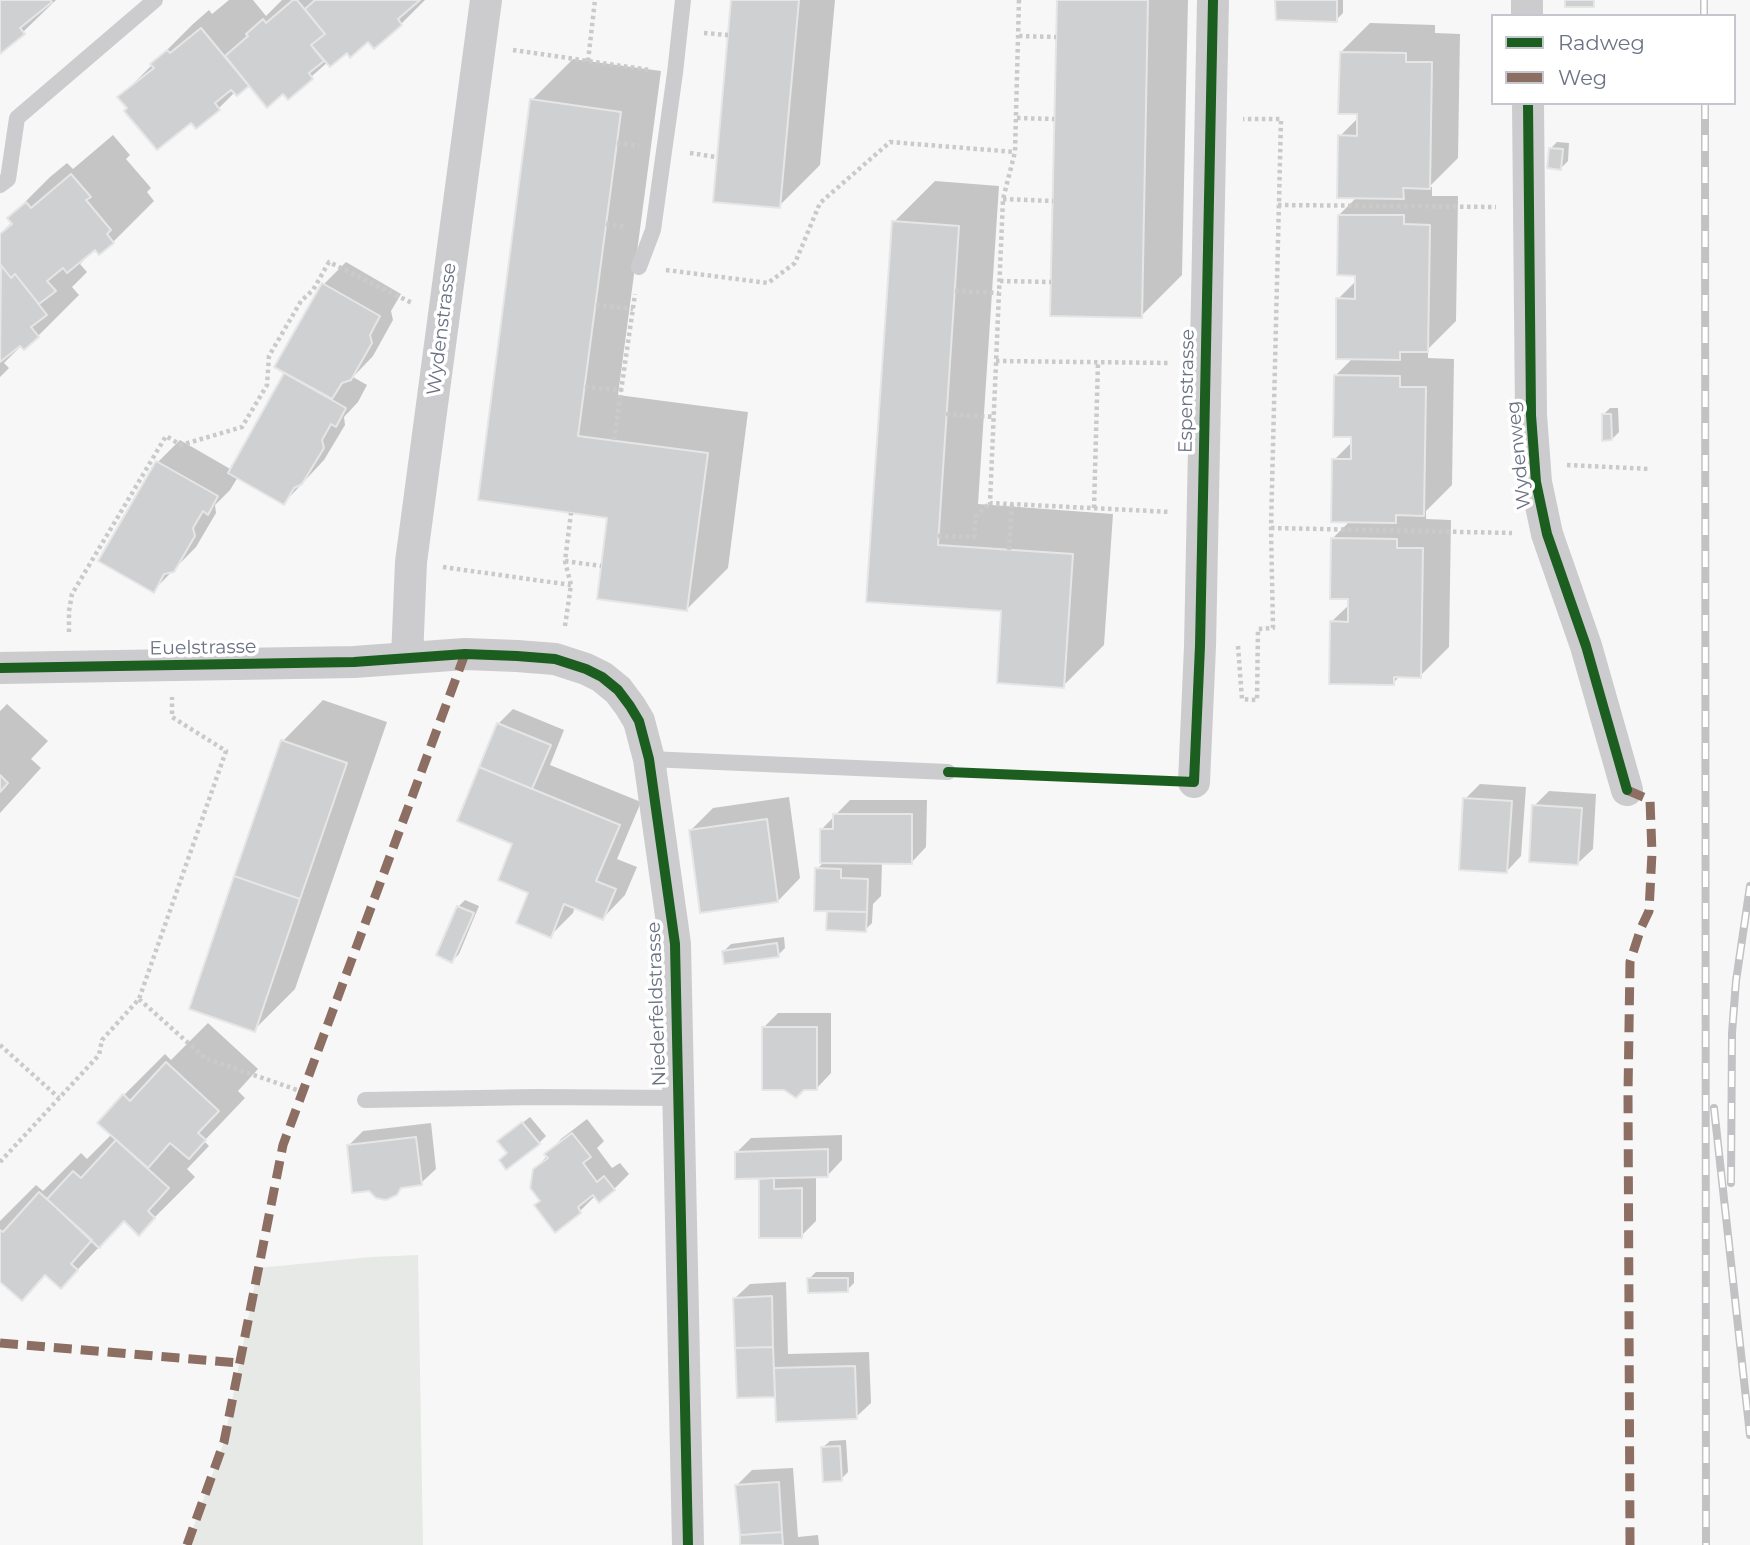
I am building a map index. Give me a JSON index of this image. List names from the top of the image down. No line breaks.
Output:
{"streets":{"street":["Wydenstrasse","Espenstrasse","Wydenweg","Euelstrasse","Niederfeldstrasse"]},"crossings":[["Wydenstrasse","Euelstrasse"],["Wydenstrasse","Niederfeldstrasse"],["Euelstrasse","Niederfeldstrasse"]],"legend":["Radweg","Weg"]}
